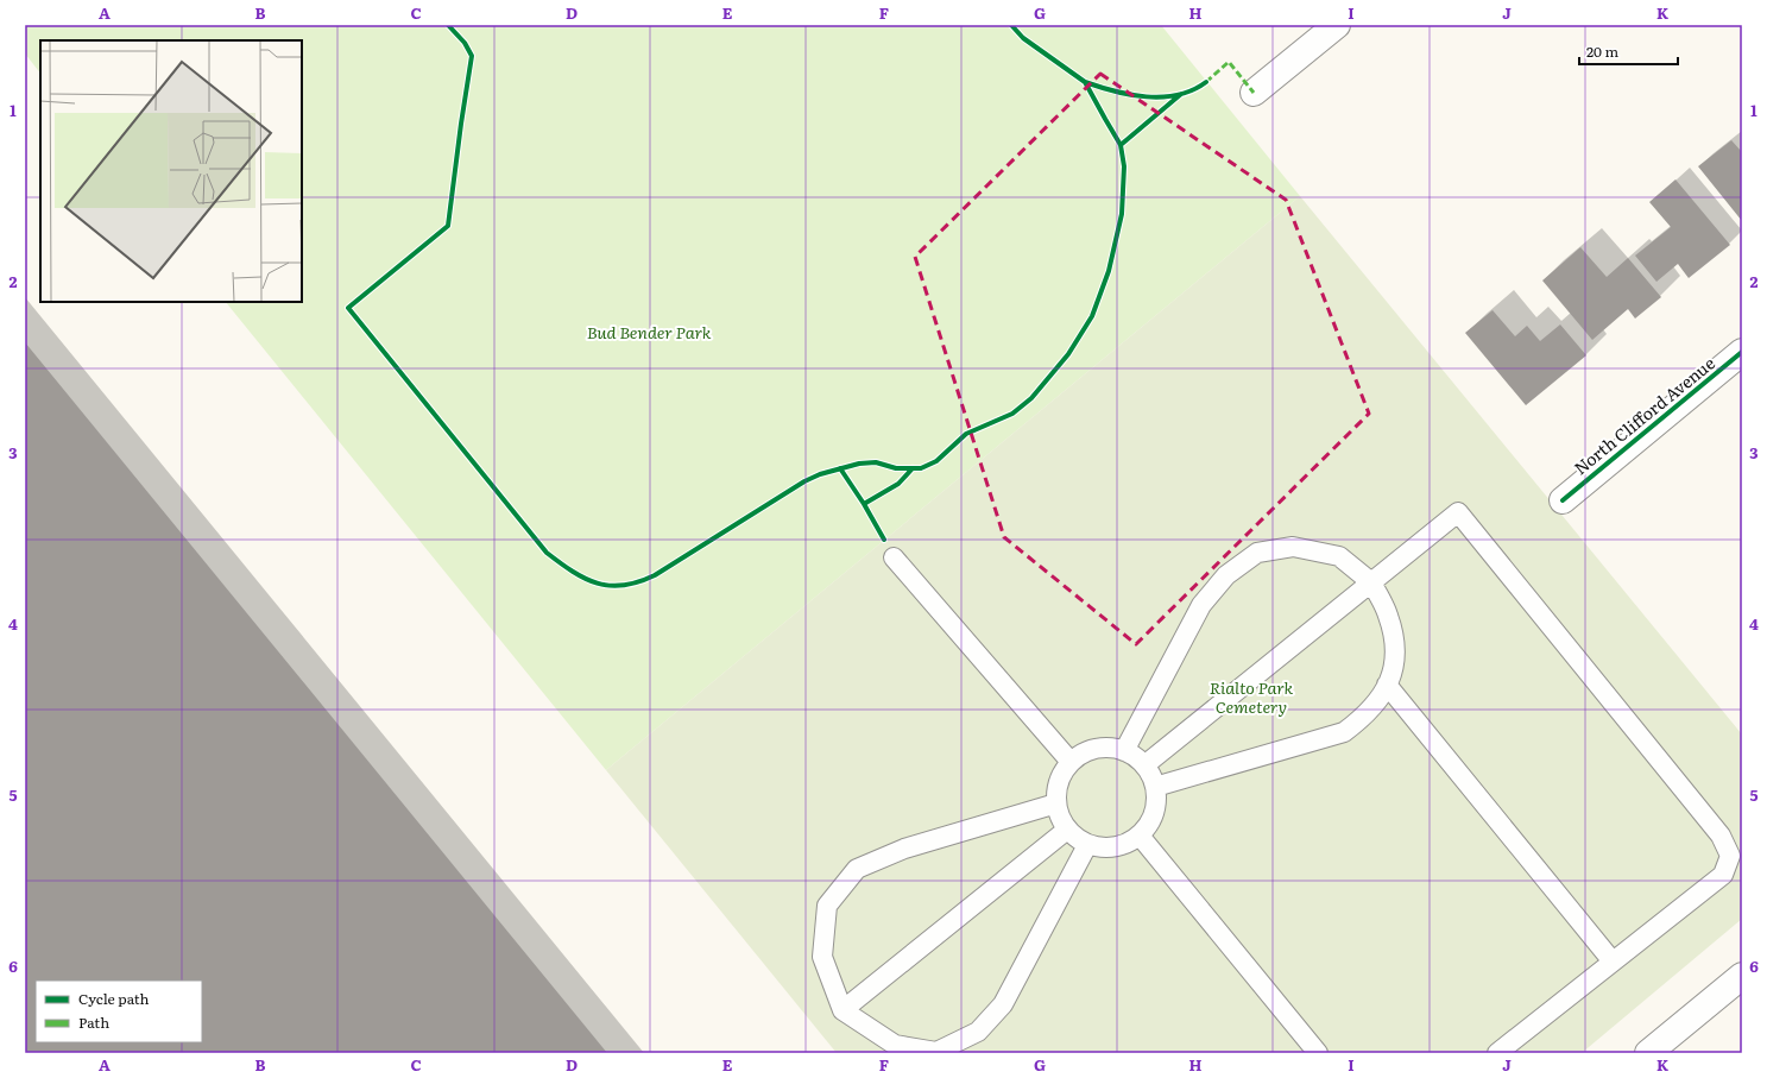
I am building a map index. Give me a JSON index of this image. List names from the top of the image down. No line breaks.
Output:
{"streets":{"street":["North Clifford Avenue"]},"parks":["Bud Bender Park","Rialto Park Cemetery"],"legend":["Cycle path","Path"],"scale_bar":"20 m","grid":{"columns":["A","B","C","D","E","F","G","H","I","J","K"],"rows":["1","2","3","4","5","6"]}}
